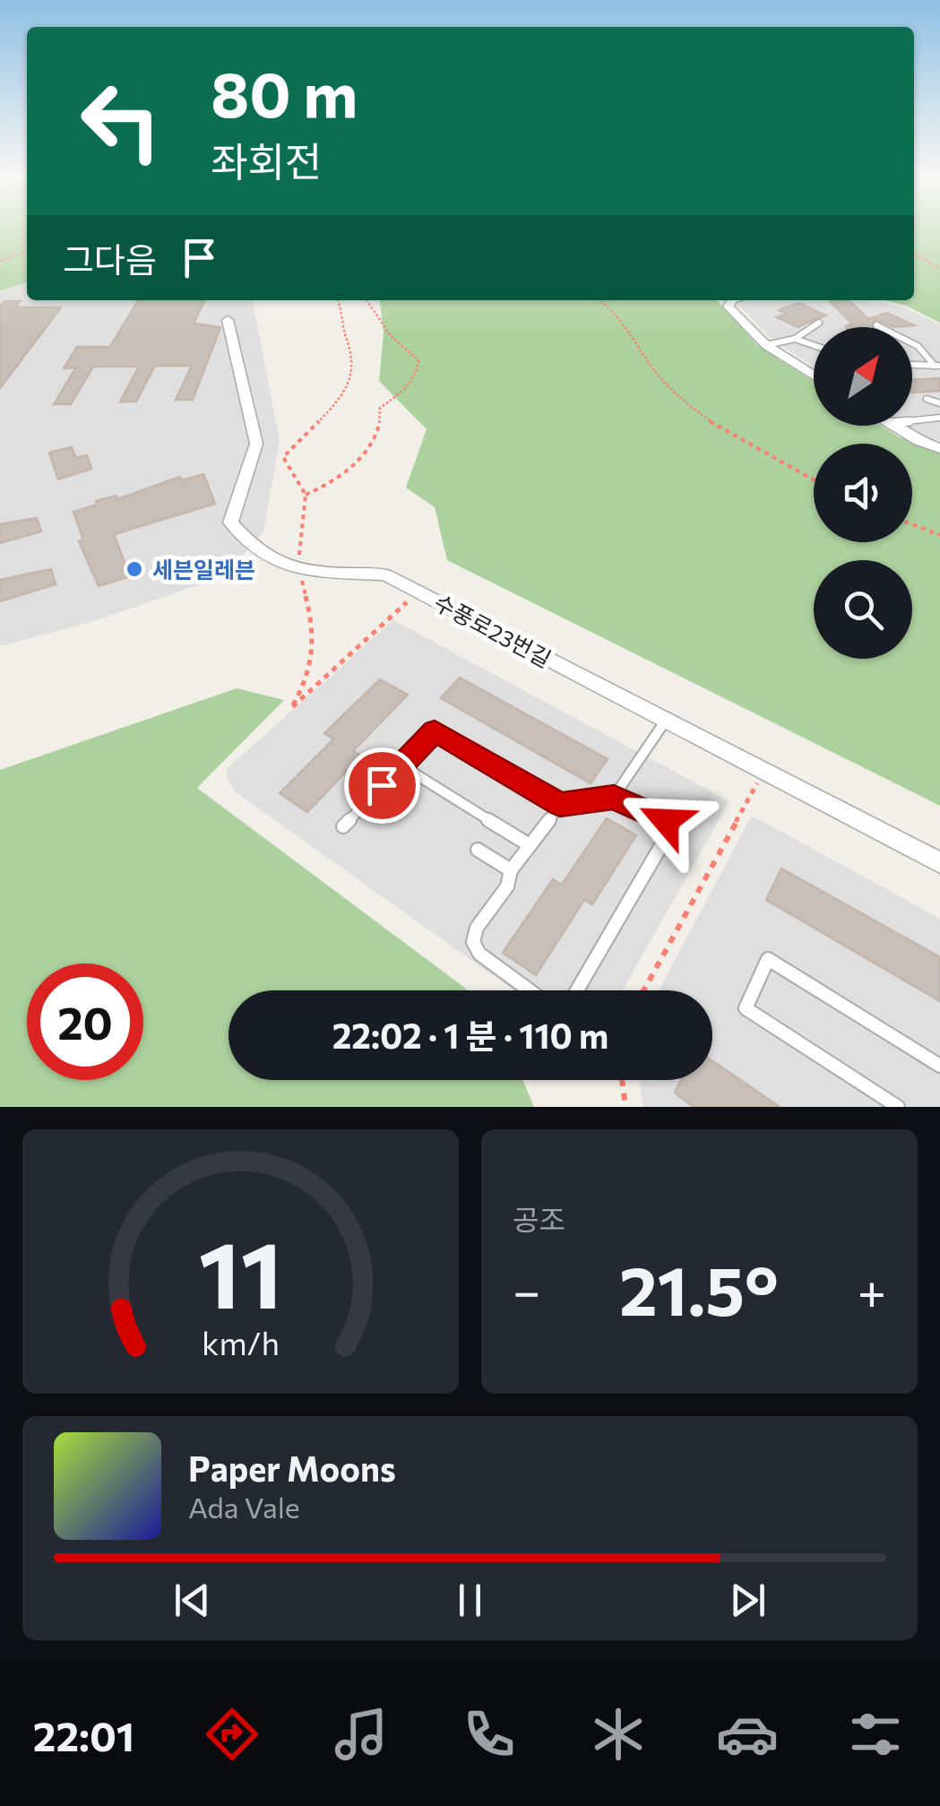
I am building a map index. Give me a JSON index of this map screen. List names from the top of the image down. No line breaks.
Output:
{"streets":{"street":["수풍로23번길"]},"places":["세븐일레븐"],"north":"top right","page":{"turn":["80 m","좌회전"],"then":"그다음","limit":"20","trip":"22:02 · 1 분 · 110 m","tile":"공조","heat":["−","21.5°","+"],"song":["Paper Moons","Ada Vale"],"tabs":"22:01","gauge":["11","km/h"]}}
